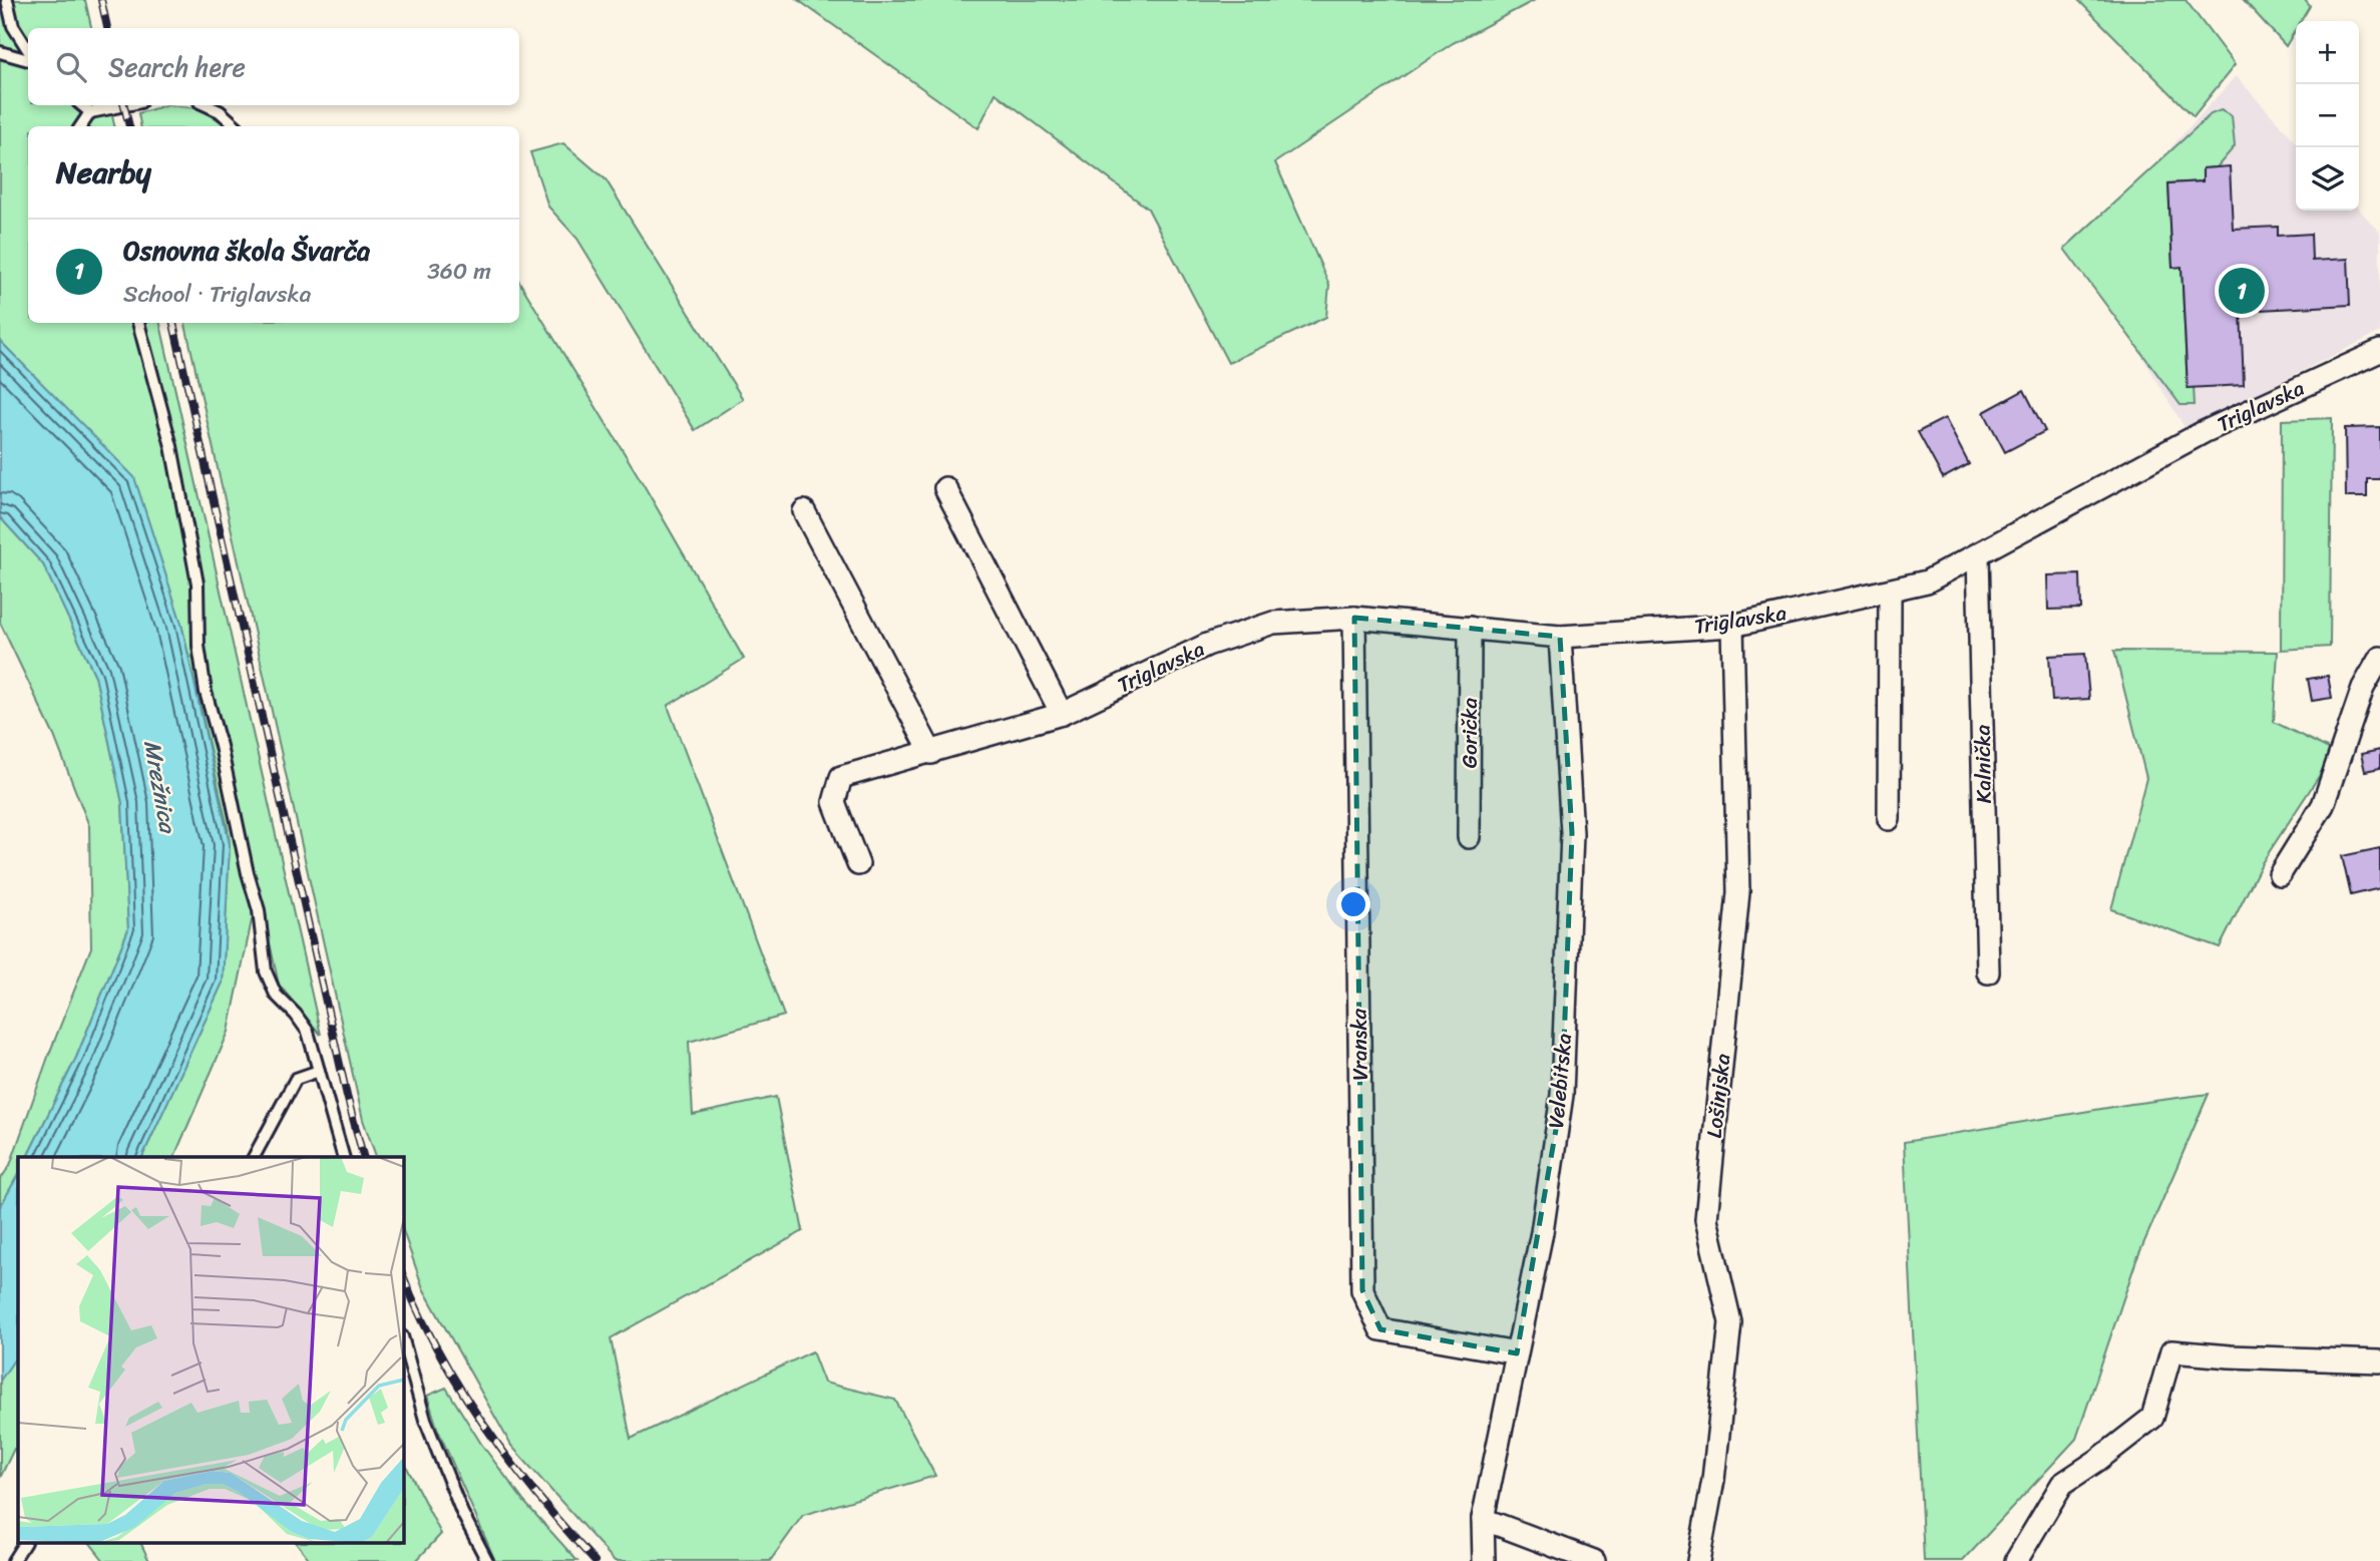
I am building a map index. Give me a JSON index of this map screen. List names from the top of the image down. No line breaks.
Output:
{"streets":{"street":["Triglavska","Gorička","Kalnička","Vranska","Velebitska","Lošinjska"]},"crossings":[["Triglavska","Gorička"],["Triglavska","Kalnička"],["Triglavska","Vranska"],["Triglavska","Velebitska"],["Triglavska","Lošinjska"],["Vranska","Velebitska"]],"water":["Mrežnica"],"page":{"map_buttons":["+","−"],"search":"Search here","heading":"Nearby","list":[{"mark":"1","name":"Osnovna škola Švarča","note":"School · Triglavska","value":"360 m"}],"pins":"1"}}
